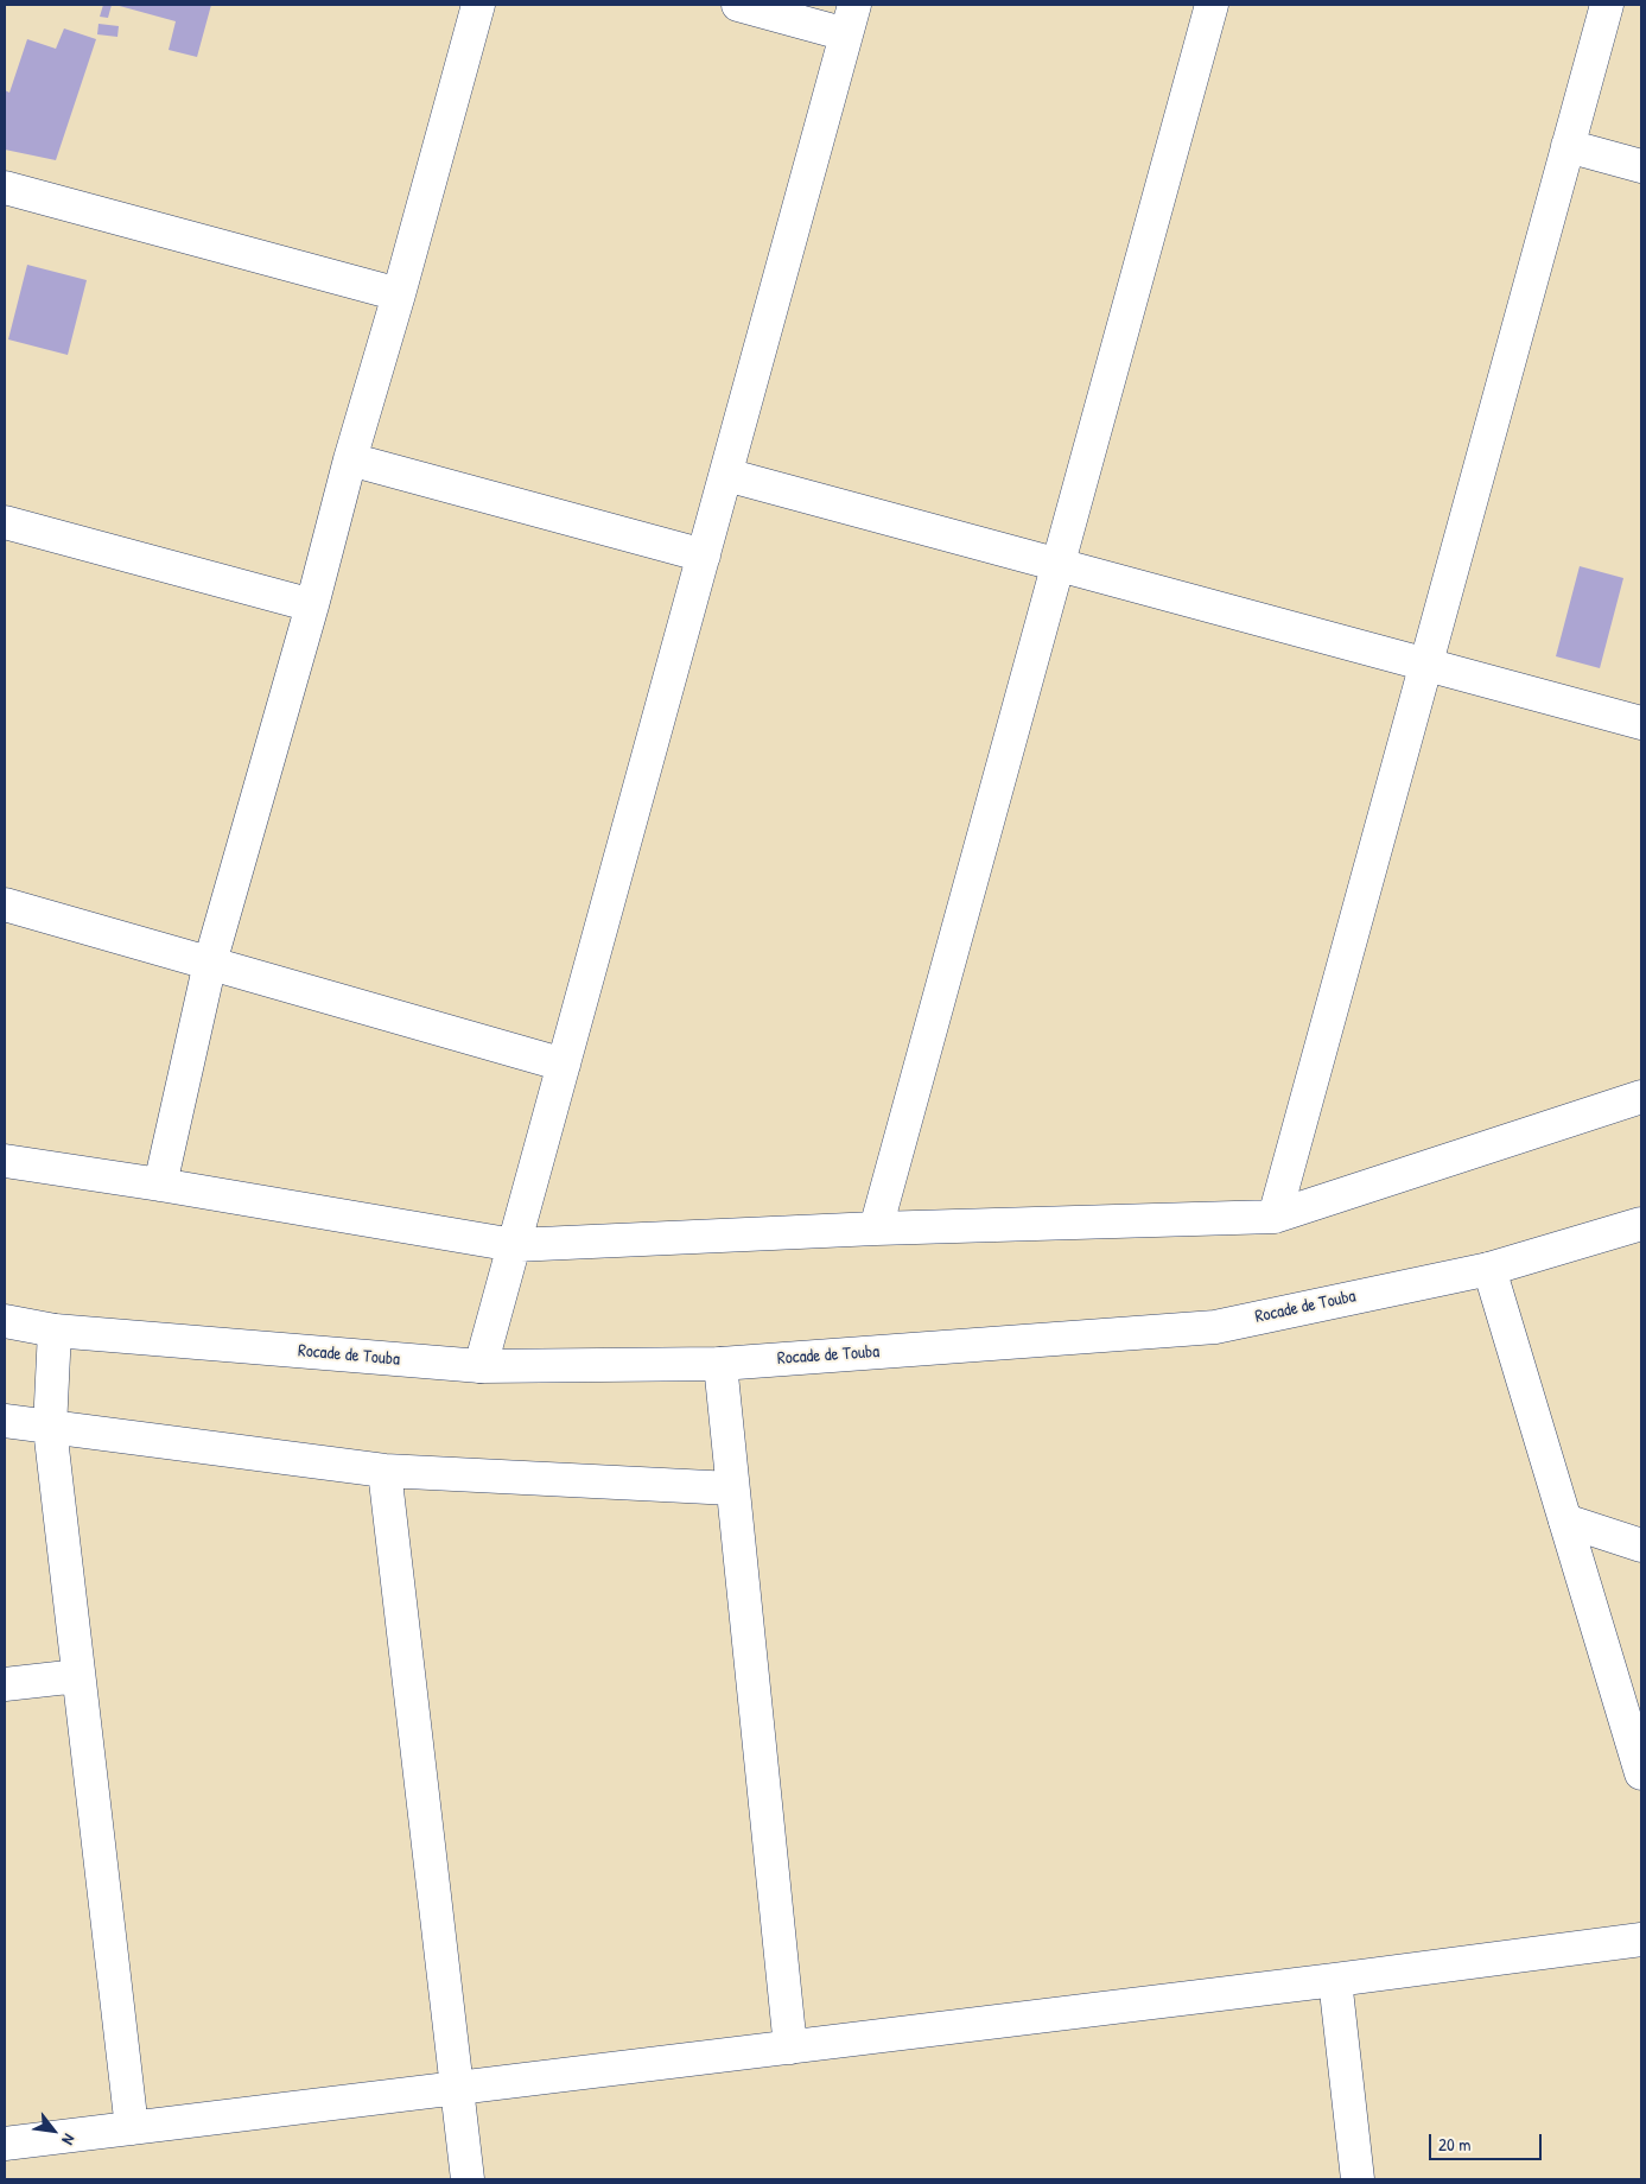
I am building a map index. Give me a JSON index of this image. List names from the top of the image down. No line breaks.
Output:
{"streets":{"street":["Rocade de Touba"]},"scale_bar":"20 m","north":"bottom right"}
